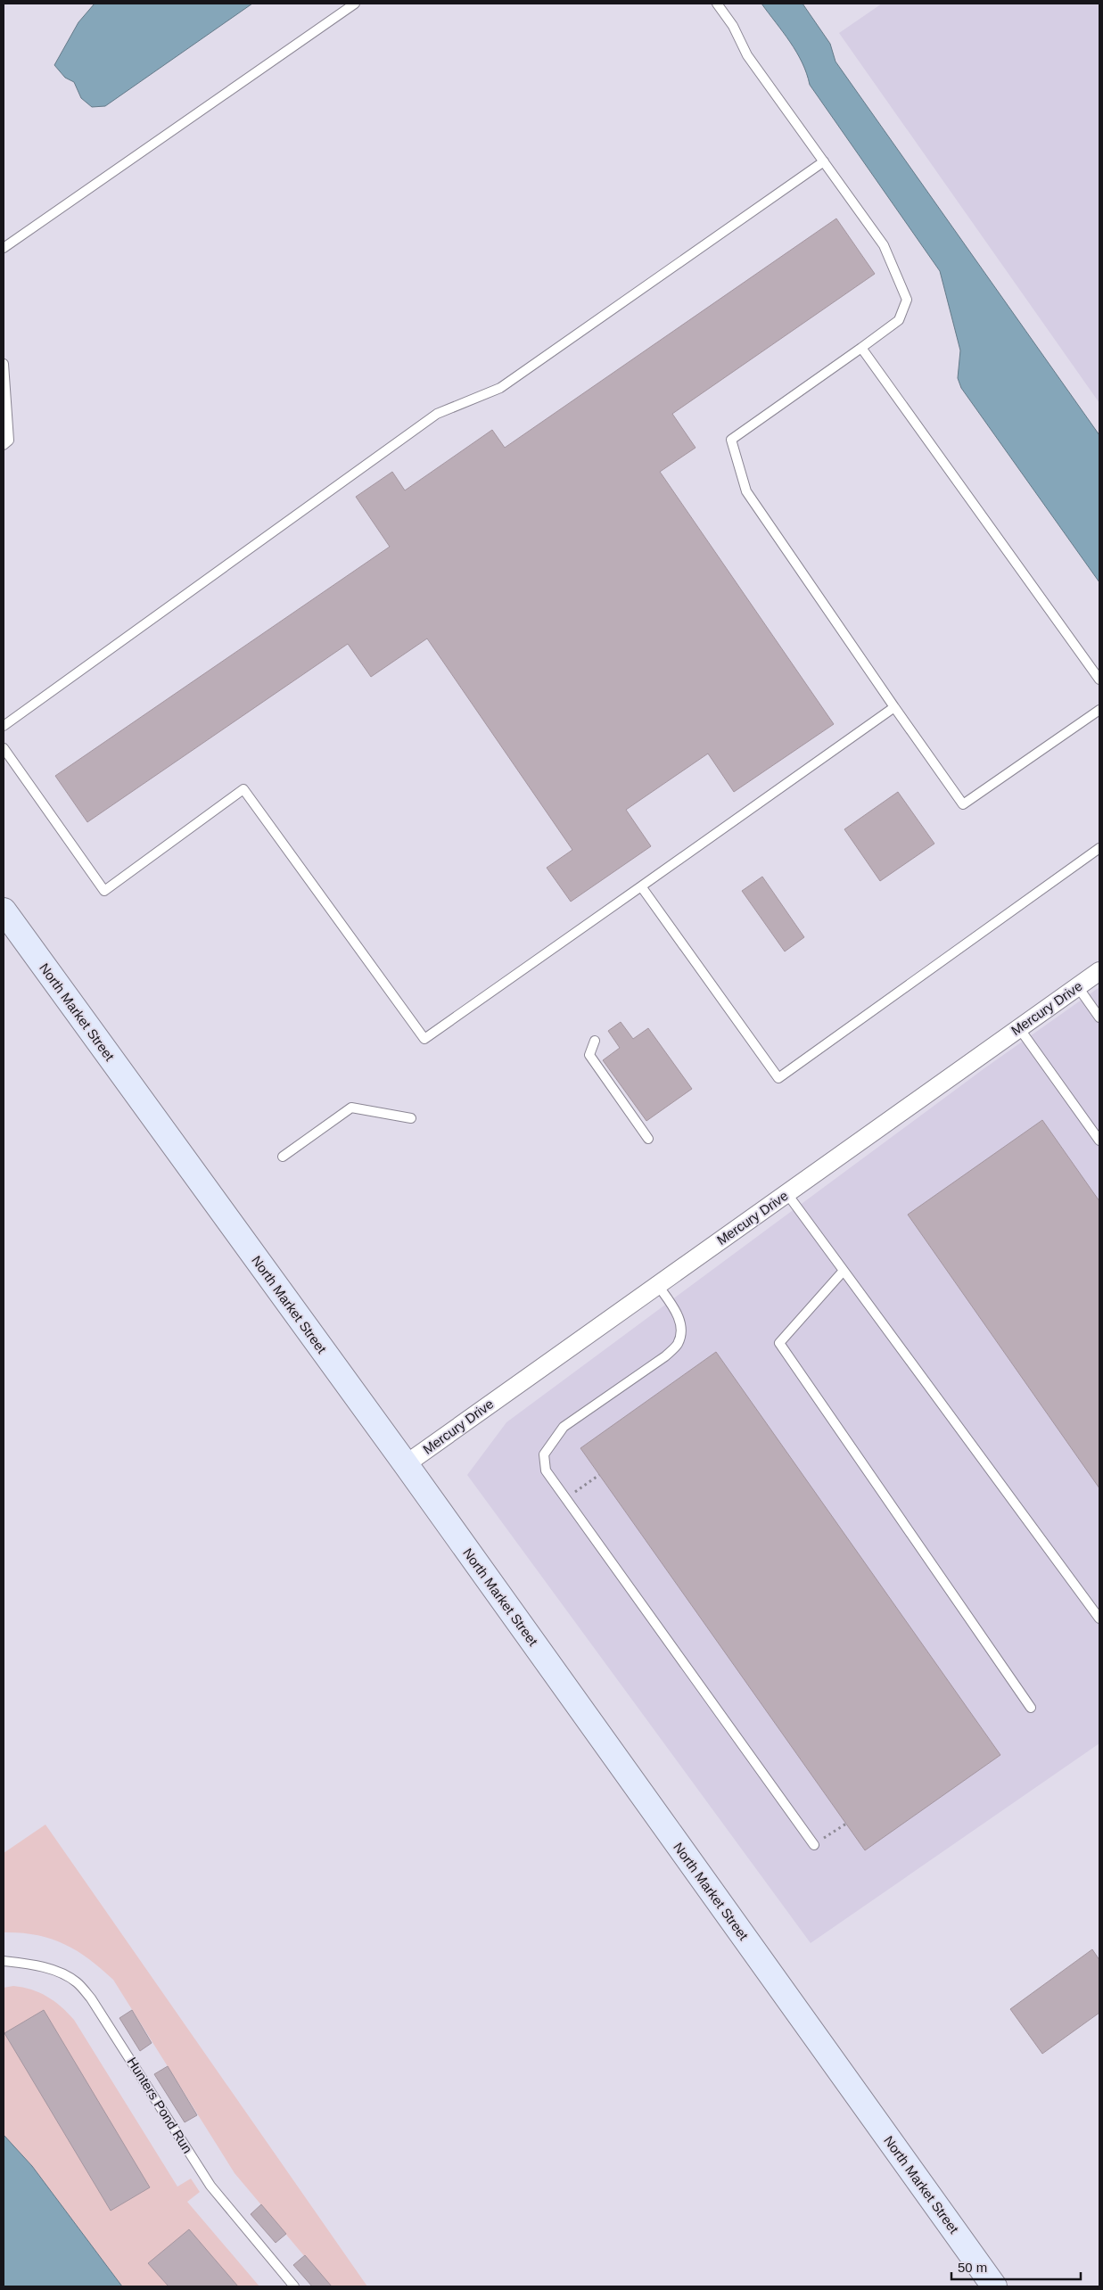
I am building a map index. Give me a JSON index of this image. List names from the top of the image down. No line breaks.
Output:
{"streets":{"main road":["North Market Street"],"street":["Mercury Drive"],"lane":["Hunters Pond Run"]},"crossings":[["Mercury Drive","North Market Street"]],"scale_bar":"50 m"}
